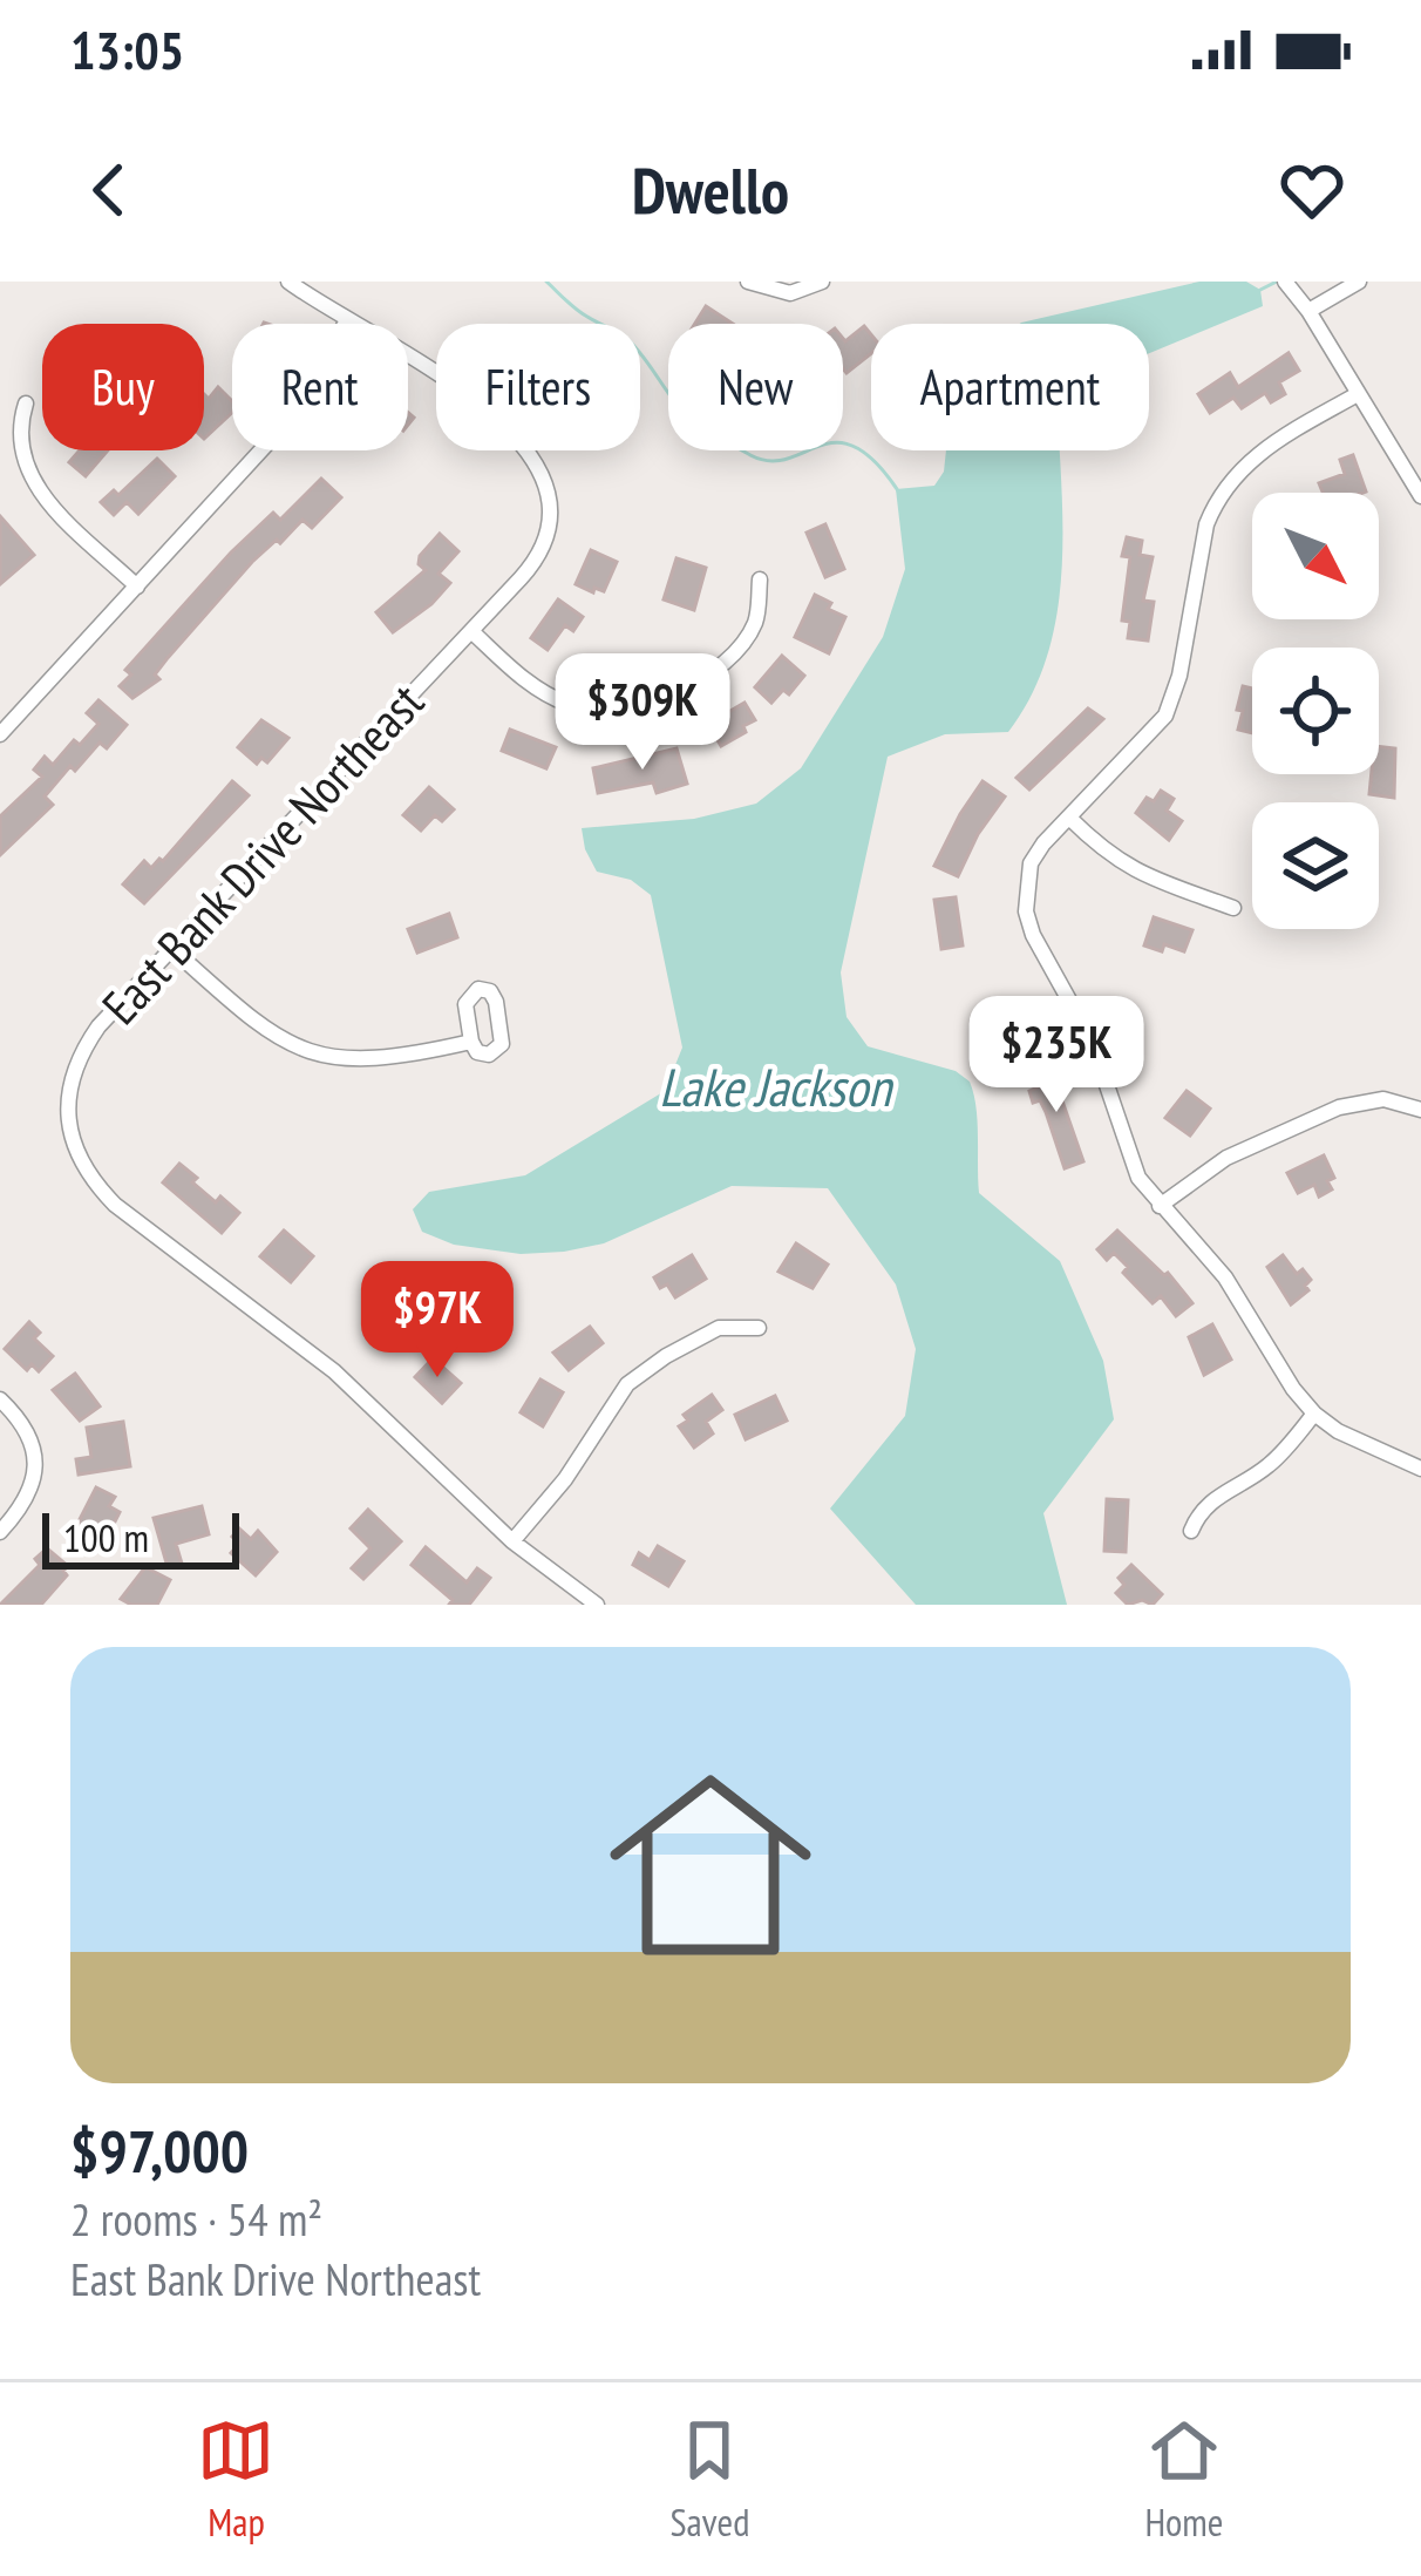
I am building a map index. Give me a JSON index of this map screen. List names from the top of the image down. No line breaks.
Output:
{"streets":{"street":["East Bank Drive Northeast"]},"water":["Lake Jackson"],"scale_bar":"100 m","north":"bottom right","page":{"status":"13:05","header":"Dwello","chip":["Buy","Rent","Filters","New","Apartment"],"price":["$309K","$235K","$97K"],"scale":"100 m","list":[{"name":"$97,000","note":"2 rooms · 54 m² · East Bank Drive Northeast"}],"tabs":["Map","Saved","Home"]}}
